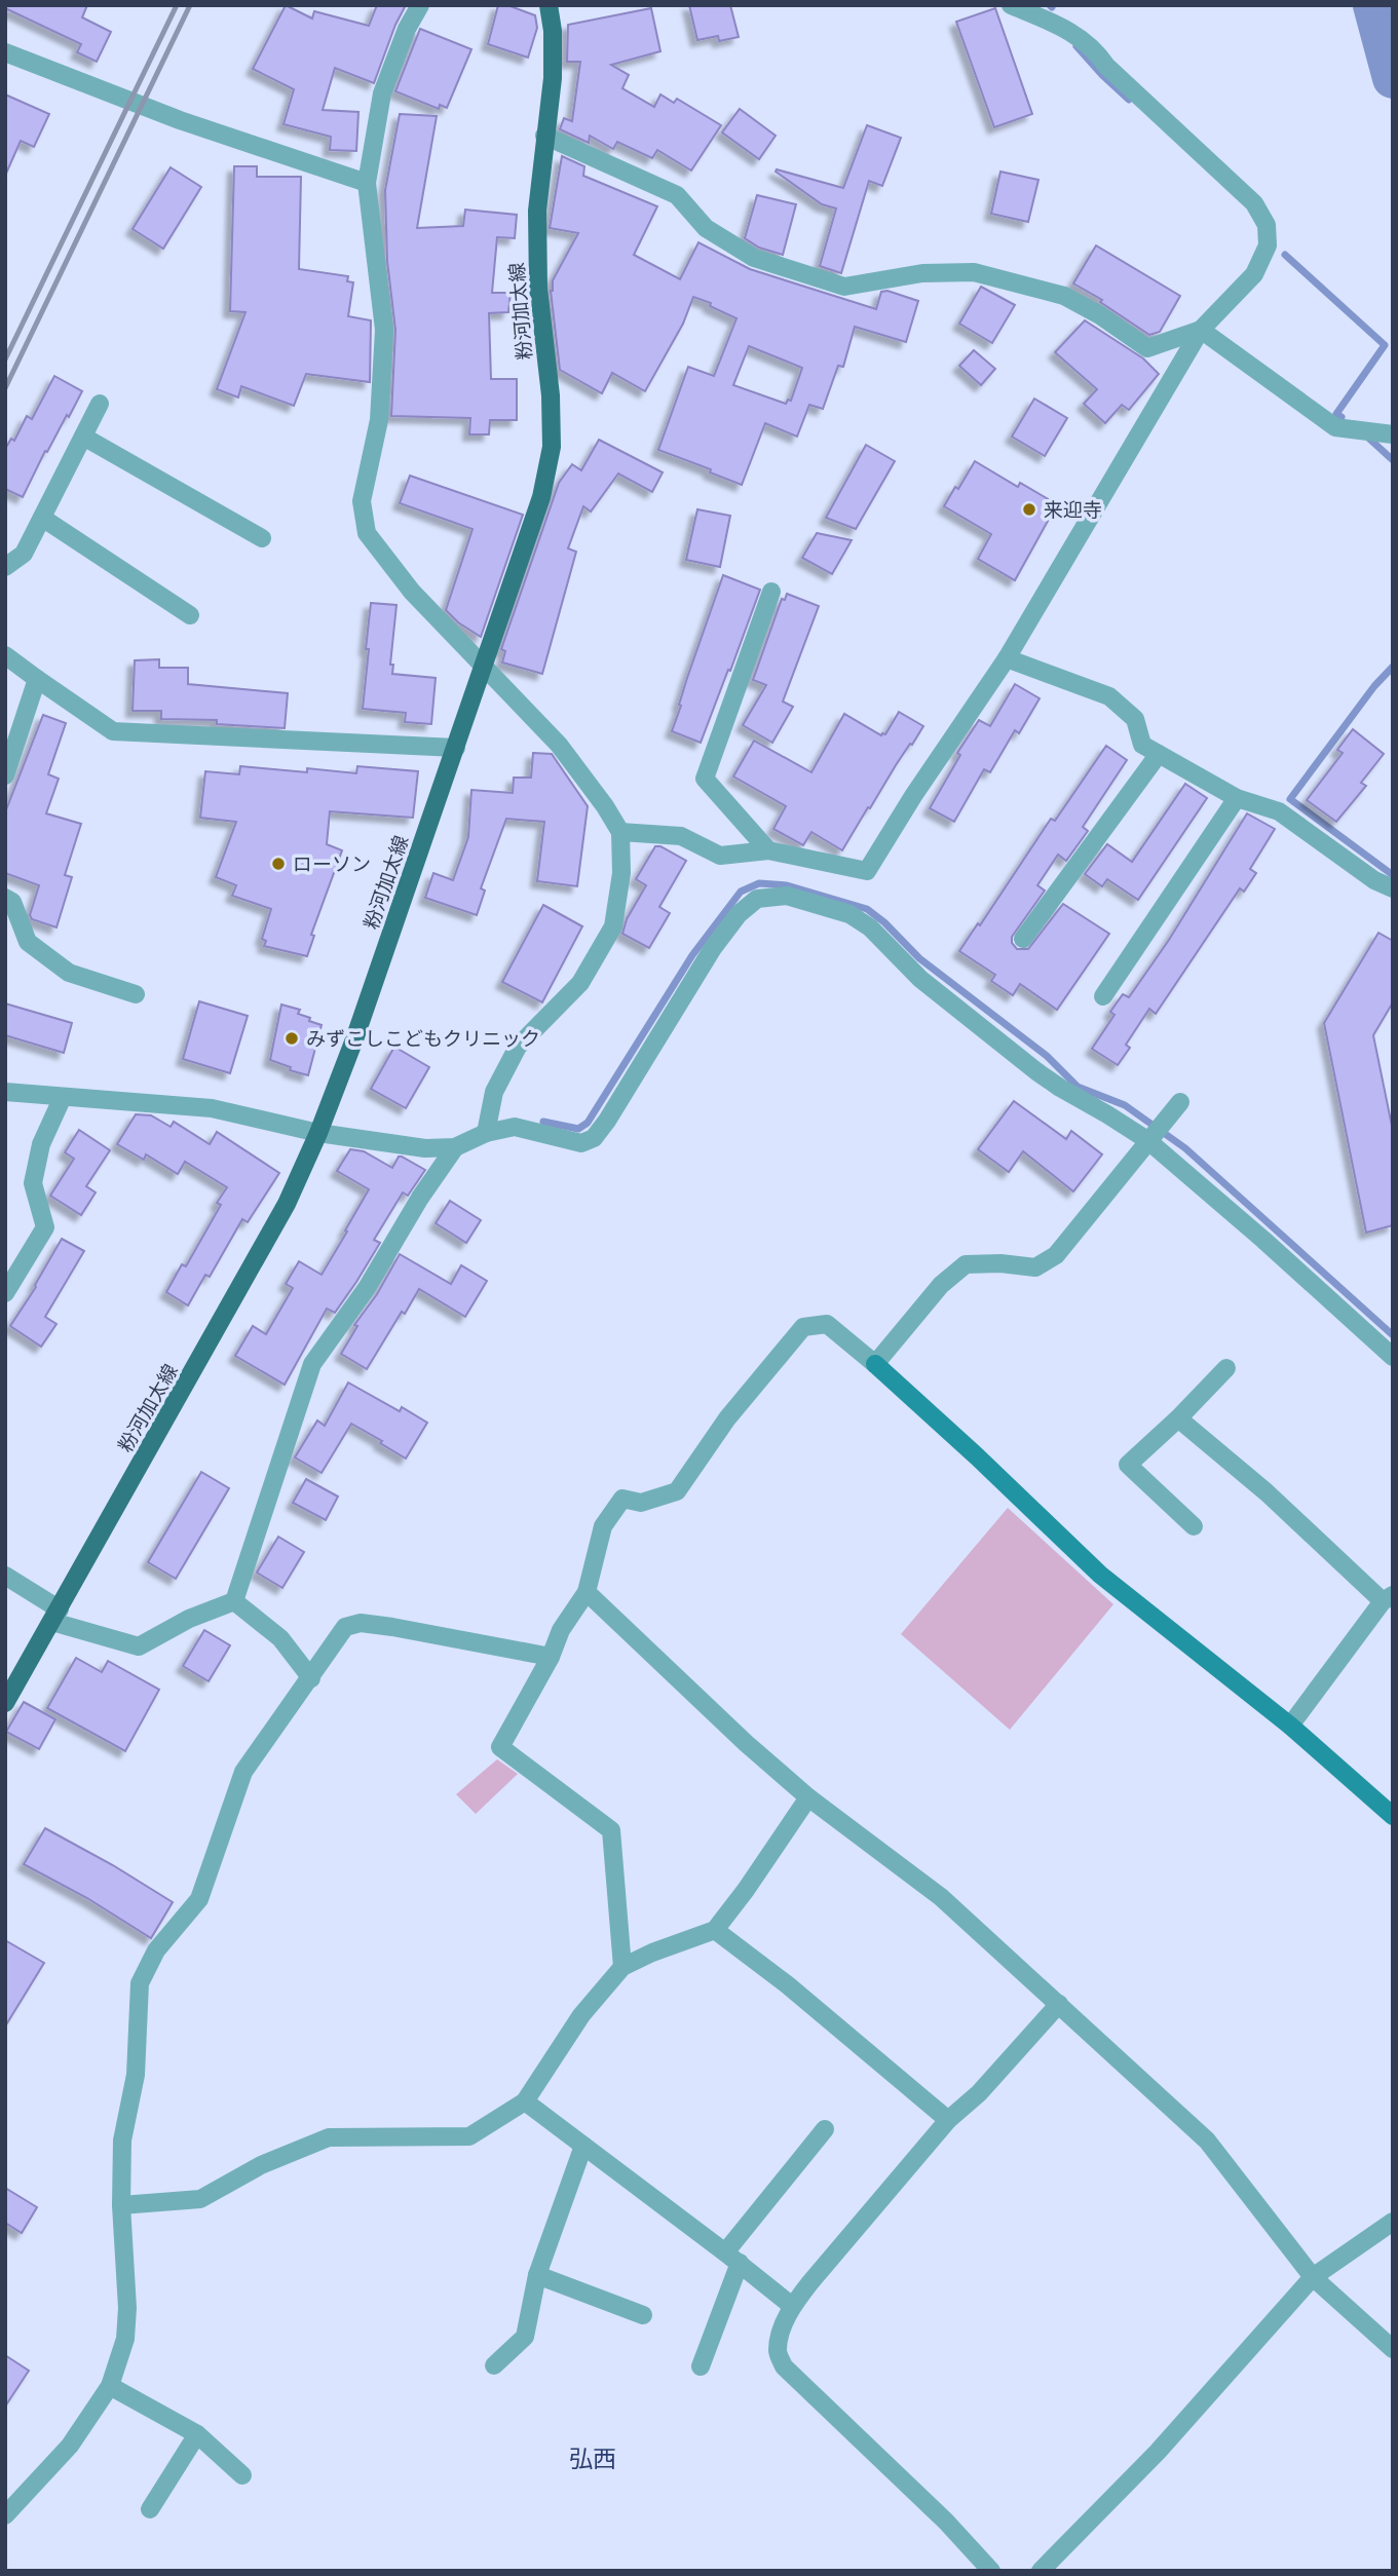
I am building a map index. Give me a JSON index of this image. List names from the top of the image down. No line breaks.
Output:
{"streets":{"main road":["粉河加太線"]},"districts":["弘西"],"places":["来迎寺","ローソン","みずこしこどもクリニック"]}
